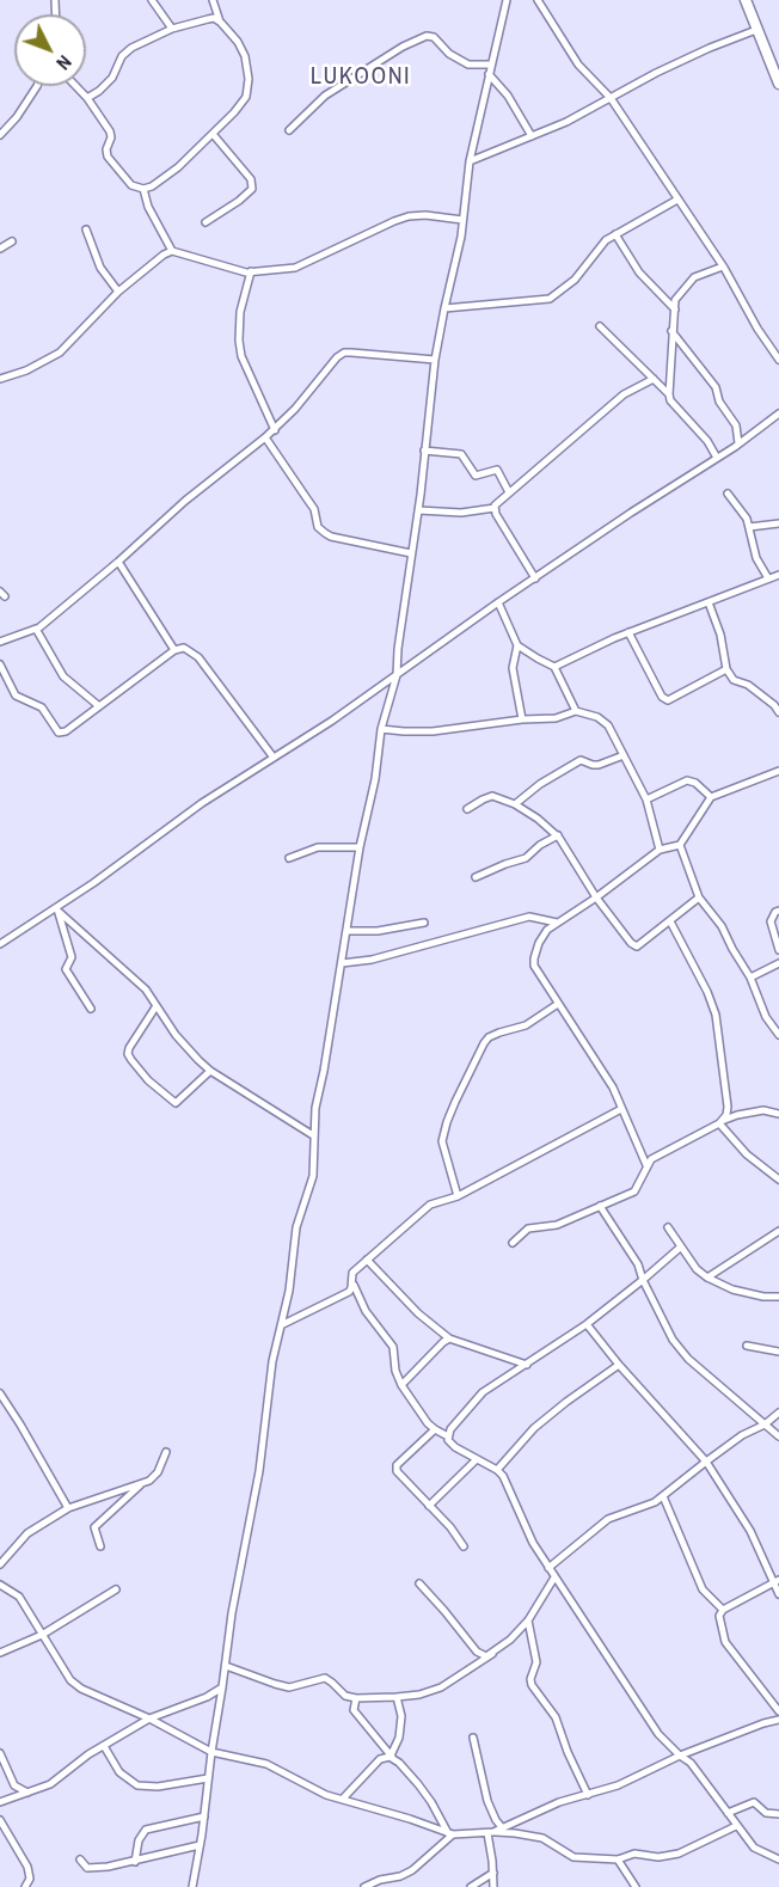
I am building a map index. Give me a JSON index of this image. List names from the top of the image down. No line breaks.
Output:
{"districts":["LUKOONI"],"north":"bottom right"}
